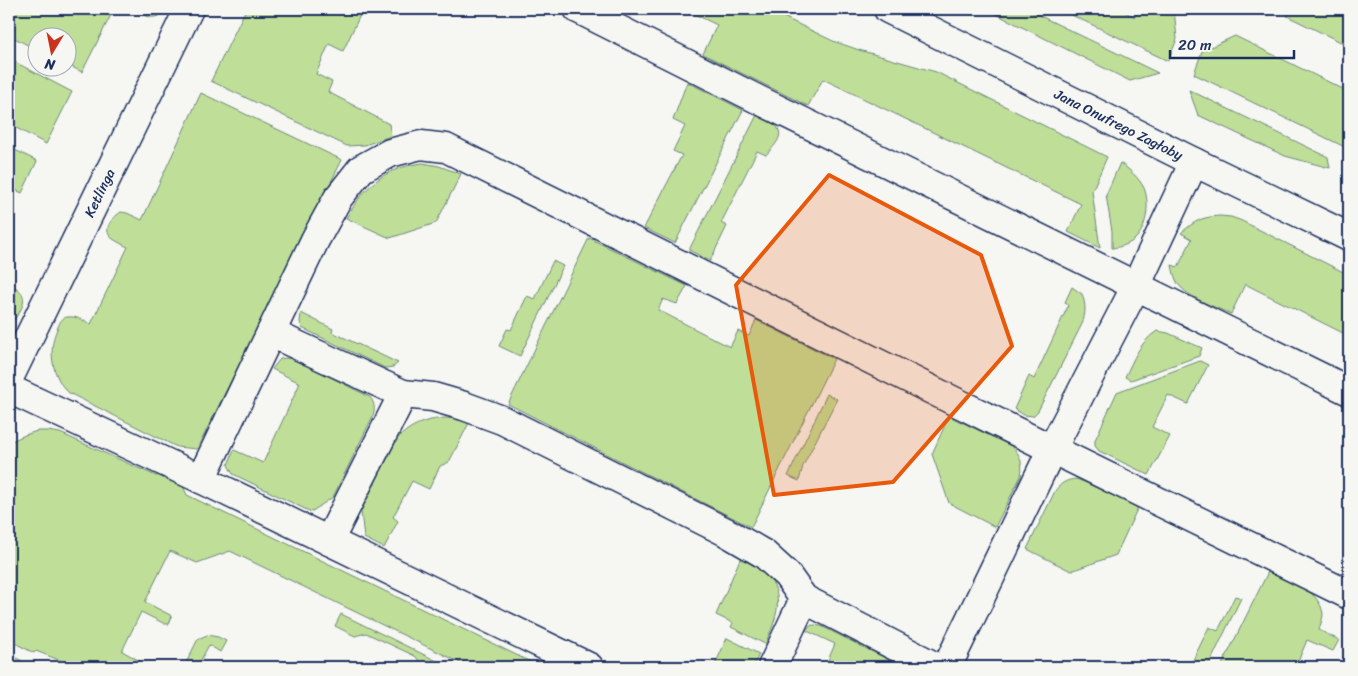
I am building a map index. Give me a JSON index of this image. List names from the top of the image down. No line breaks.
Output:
{"streets":{"street":["Jana Onufrego Zagłoby","Ketlinga"]},"scale_bar":"20 m","north":"bottom"}
